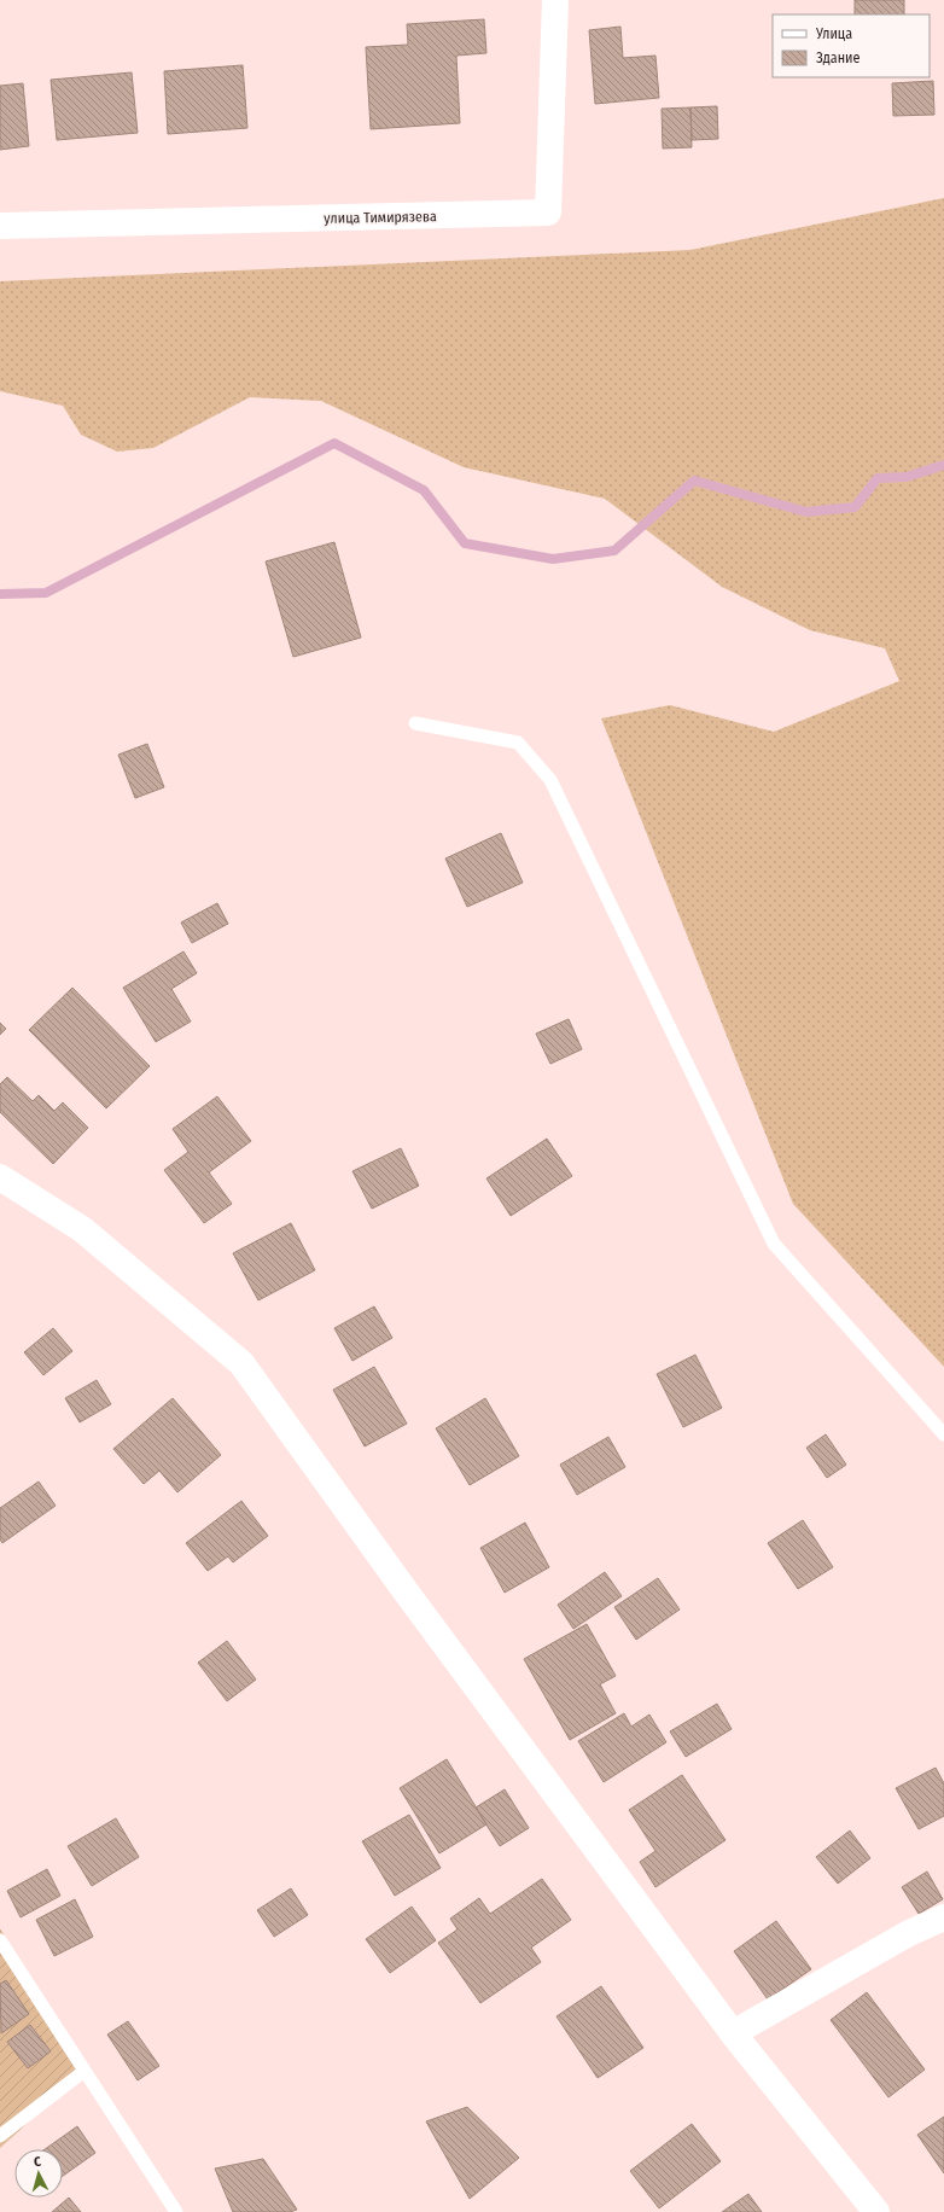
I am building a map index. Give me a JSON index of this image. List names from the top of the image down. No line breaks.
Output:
{"streets":{"street":["улица Тимирязева"]},"legend":["Улица","Здание"],"north":"top"}
